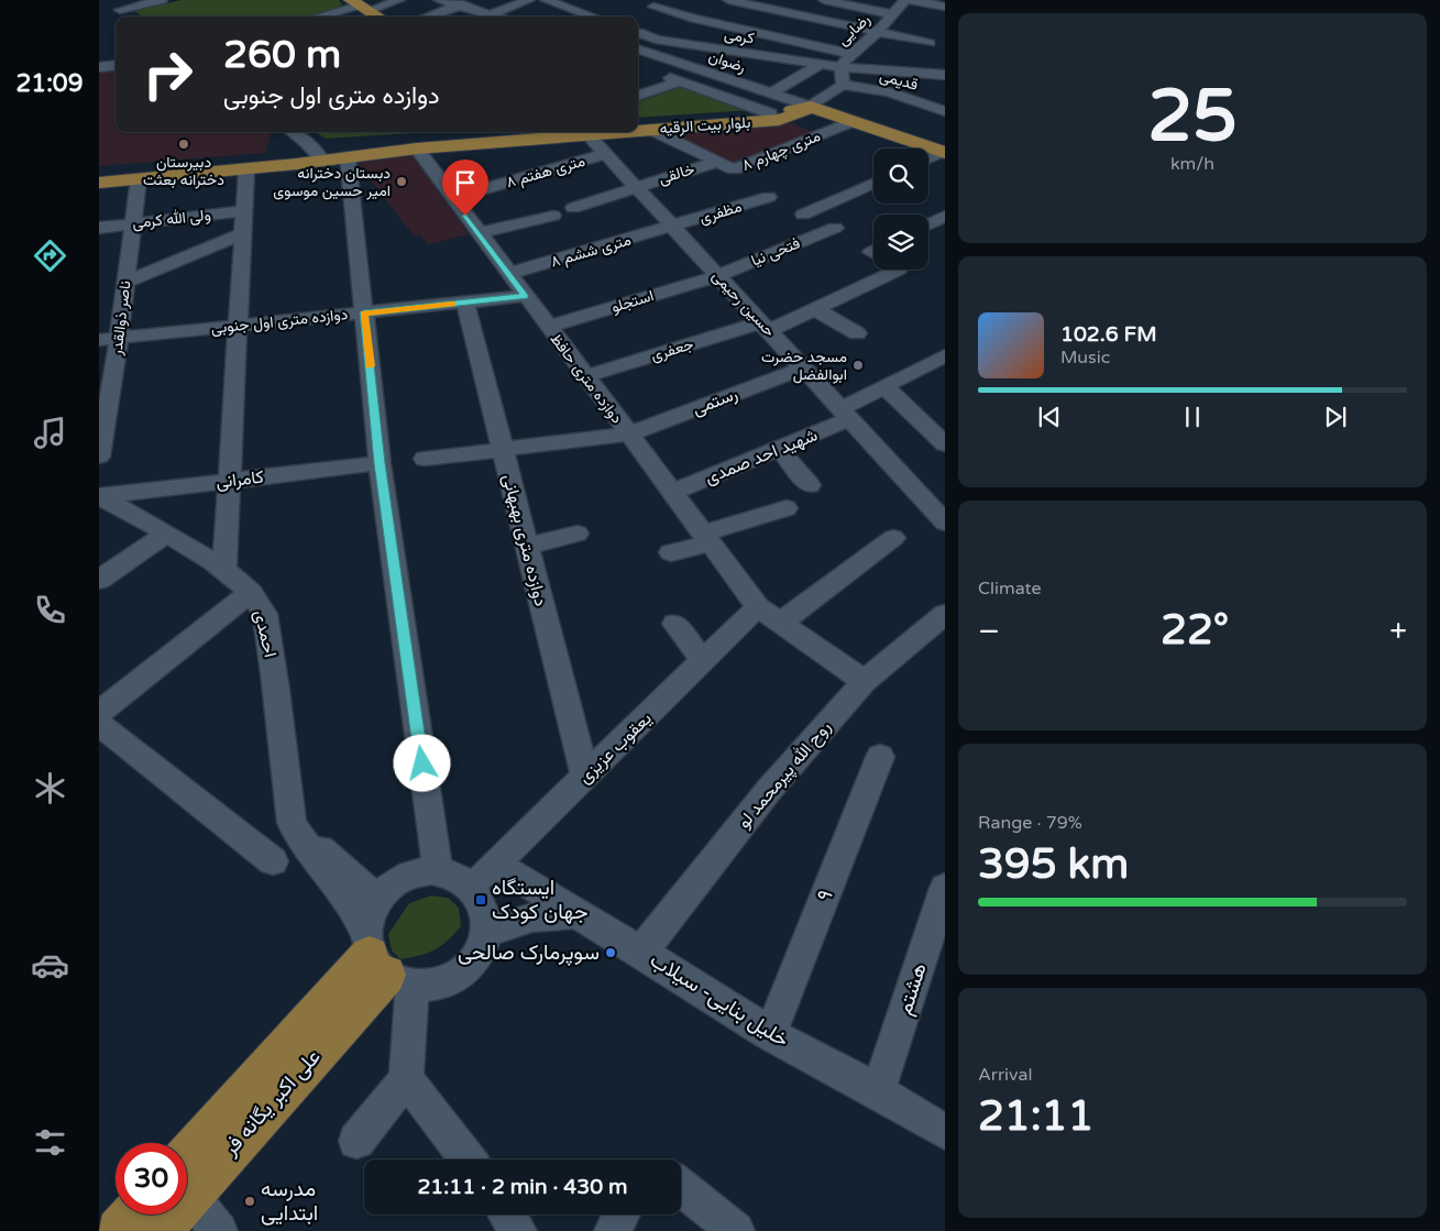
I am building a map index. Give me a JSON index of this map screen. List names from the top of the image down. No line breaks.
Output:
{"streets":{"main road":["بلوار بیت الرقیه","علی اکبر یگانه فر"],"street":["رضایی","کرمی","رضوان","قدیمی","۸ متری چهارم","۸ متری هفتم","خالقی","مظفری","ولی الله کرمی","۸ متری ششم","فتحی نیا","استجلو","حسین رحیمی","ناصر ذوالقدر","دوازده متری اول جنوبی","جعفری","دوازده متری حافظ","رستمی","شهید احد صمدی","کامرانی","دوازده متری بهبهانی","احمدی","یعقوب عزیزی","روح الله پیرمحمد لو","۹","هشتم","خلیل بنایی- سیلاب"]},"crossings":[["رضایی","کرمی"],["رضایی","قدیمی"],["رضوان","بلوار بیت الرقیه"],["بلوار بیت الرقیه","۸ متری چهارم"],["بلوار بیت الرقیه","دوازده متری حافظ"],["۸ متری چهارم","خالقی"],["۸ متری هفتم","حسین رحیمی"],["۸ متری هفتم","دوازده متری حافظ"],["خالقی","حسین رحیمی"],["مظفری","۸ متری ششم"],["مظفری","حسین رحیمی"],["ولی الله کرمی","ناصر ذوالقدر"],["۸ متری ششم","حسین رحیمی"],["۸ متری ششم","دوازده متری حافظ"],["فتحی نیا","استجلو"],["فتحی نیا","حسین رحیمی"],["استجلو","حسین رحیمی"],["استجلو","دوازده متری حافظ"],["حسین رحیمی","جعفری"],["حسین رحیمی","رستمی"],["حسین رحیمی","شهید احد صمدی"],["ناصر ذوالقدر","دوازده متری اول جنوبی"],["دوازده متری اول جنوبی","دوازده متری حافظ"],["دوازده متری اول جنوبی","دوازده متری بهبهانی"],["جعفری","دوازده متری حافظ"],["دوازده متری حافظ","رستمی"],["دوازده متری حافظ","شهید احد صمدی"],["دوازده متری حافظ","یعقوب عزیزی"],["دوازده متری حافظ","روح الله پیرمحمد لو"],["کامرانی","احمدی"],["دوازده متری بهبهانی","یعقوب عزیزی"],["احمدی","یعقوب عزیزی"],["احمدی","علی اکبر یگانه فر"],["یعقوب عزیزی","خلیل بنایی- سیلاب"],["یعقوب عزیزی","علی اکبر یگانه فر"],["روح الله پیرمحمد لو","خلیل بنایی- سیلاب"],["۹","خلیل بنایی- سیلاب"],["هشتم","خلیل بنایی- سیلاب"]],"places":{"other":["دبیرستان دخترانه بعثت","دبستان دخترانه امیر حسین موسوی","مسجد حضرت ابوالفضل","سوپرمارک صالحی","مدرسه ابتدایی"],"transit":["ایستگاه جهان کودک"]},"page":{"tabs":"21:09","tile":[["25","km/h"],"Climate",["Range · 79%","395 km"],["Arrival","21:11"]],"turn":["260 m","دوازده متری اول جنوبی"],"song":["102.6 FM","Music"],"heat":["−","22°","+"],"limit":"30","trip":"21:11 · 2 min · 430 m"}}
